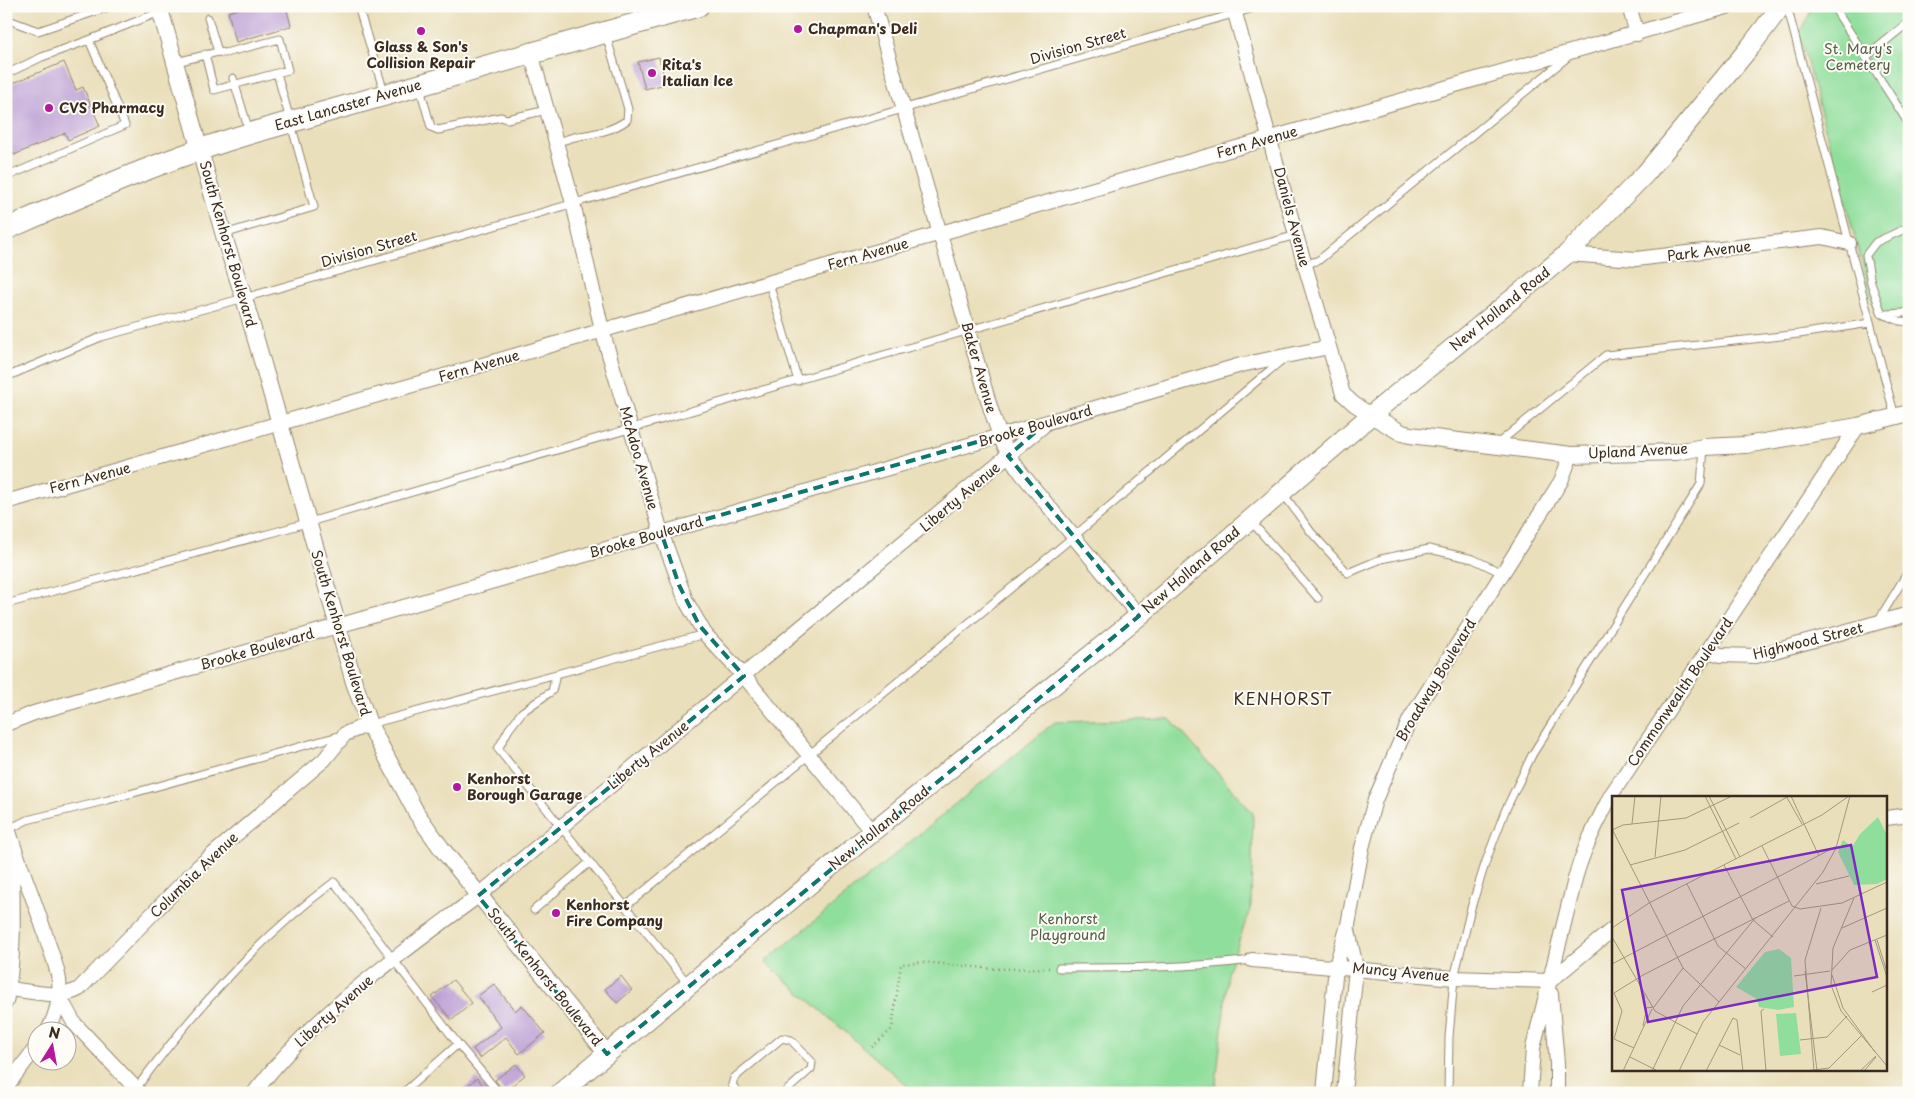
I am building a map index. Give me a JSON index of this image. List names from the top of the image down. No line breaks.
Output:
{"streets":{"main road":["East Lancaster Avenue","New Holland Road"],"street":["Fern Avenue","Daniels Avenue","South Kenhorst Boulevard","Park Avenue","Baker Avenue","Brooke Boulevard","Upland Avenue","McAdoo Avenue","Liberty Avenue","Highwood Street","Broadway Boulevard","Commonwealth Boulevard","Columbia Avenue","Muncy Avenue"],"lane":["Division Street"]},"crossings":[["Division Street","Daniels Avenue"],["Division Street","South Kenhorst Boulevard"],["Division Street","Baker Avenue"],["Division Street","McAdoo Avenue"],["East Lancaster Avenue","South Kenhorst Boulevard"],["East Lancaster Avenue","McAdoo Avenue"],["Fern Avenue","Daniels Avenue"],["Fern Avenue","South Kenhorst Boulevard"],["Fern Avenue","Baker Avenue"],["Fern Avenue","McAdoo Avenue"],["Daniels Avenue","New Holland Road"],["Daniels Avenue","Brooke Boulevard"],["Daniels Avenue","Upland Avenue"],["South Kenhorst Boulevard","New Holland Road"],["South Kenhorst Boulevard","Brooke Boulevard"],["South Kenhorst Boulevard","Liberty Avenue"],["South Kenhorst Boulevard","Columbia Avenue"],["Park Avenue","New Holland Road"],["New Holland Road","Baker Avenue"],["New Holland Road","Upland Avenue"],["New Holland Road","McAdoo Avenue"],["Baker Avenue","Brooke Boulevard"],["Baker Avenue","Liberty Avenue"],["Brooke Boulevard","McAdoo Avenue"],["Brooke Boulevard","Liberty Avenue"],["Upland Avenue","Broadway Boulevard"],["Upland Avenue","Commonwealth Boulevard"],["McAdoo Avenue","Liberty Avenue"],["Highwood Street","Commonwealth Boulevard"],["Broadway Boulevard","Muncy Avenue"],["Commonwealth Boulevard","Muncy Avenue"]],"districts":["KENHORST"],"parks":["St. Mary's Cemetery","Kenhorst Playground"],"places":["Chapman's Deli","Glass & Son's Collision Repair","Rita's Italian Ice","CVS Pharmacy","Kenhorst Borough Garage","Kenhorst Fire Company"],"north":"top"}
